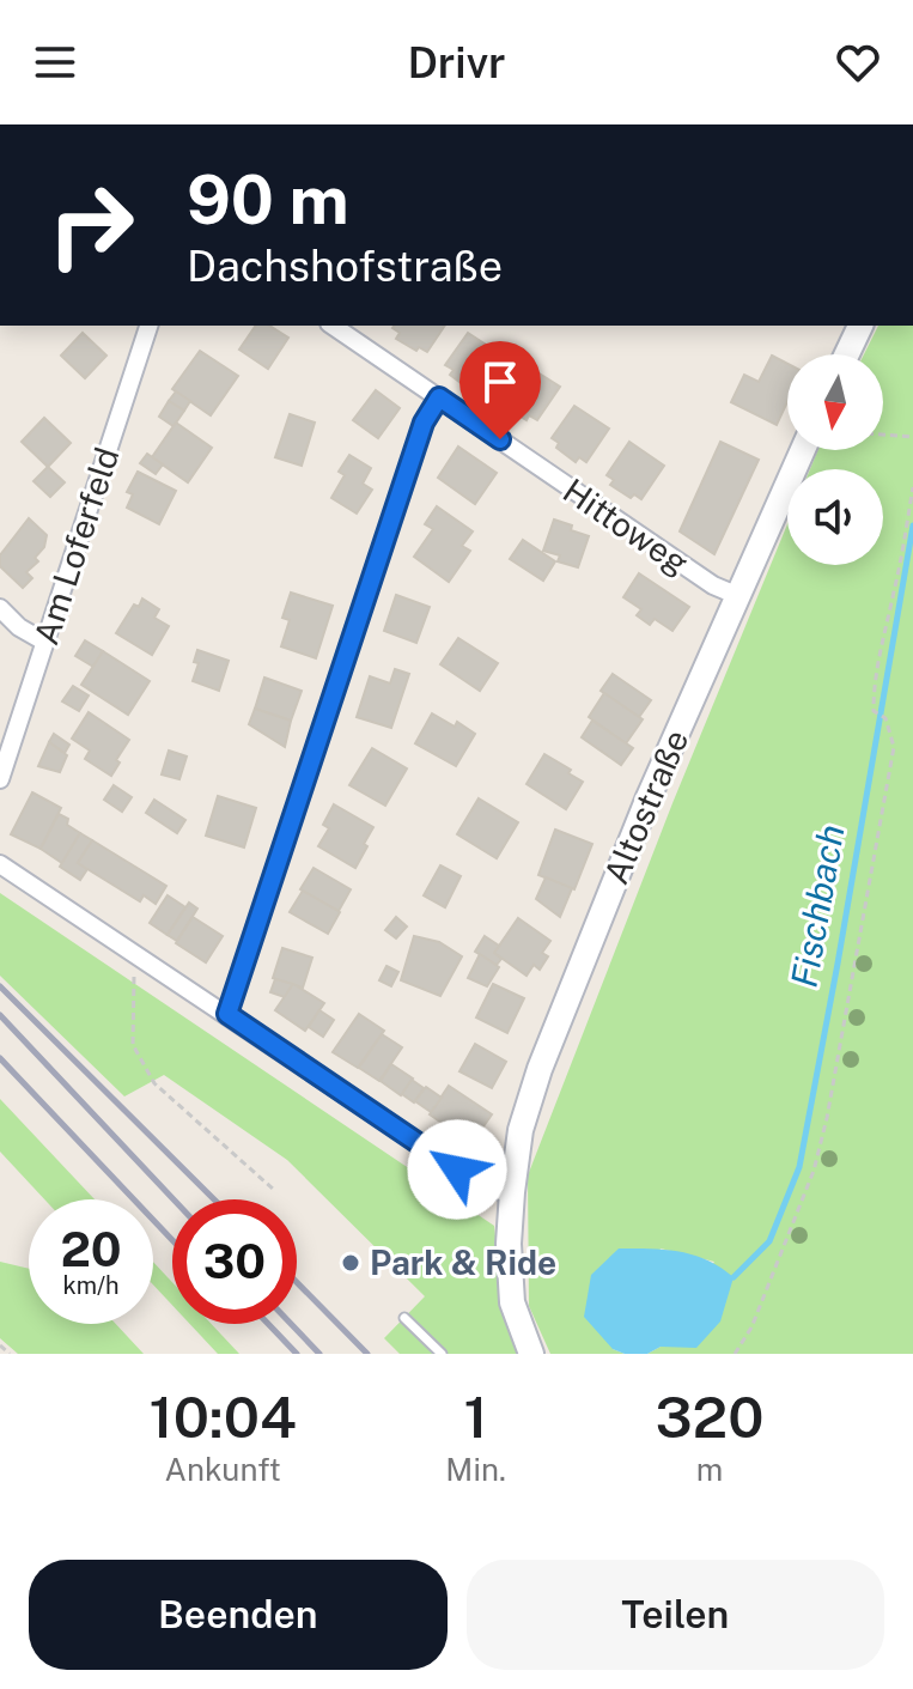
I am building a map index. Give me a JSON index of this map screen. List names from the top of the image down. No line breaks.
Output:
{"streets":{"main road":["Altostraße"],"street":["Hittoweg","Am Loferfeld"]},"crossings":[["Hittoweg","Altostraße"]],"water":["Fischbach"],"places":["Park & Ride"],"north":"bottom","page":{"header":"Drivr","turn":["90 m","Dachshofstraße"],"speed":"20 km/h","limit":"30","eta":["10:04","Ankunft","1","Min.","320","m"],"buttons":["Beenden","Teilen"]}}
